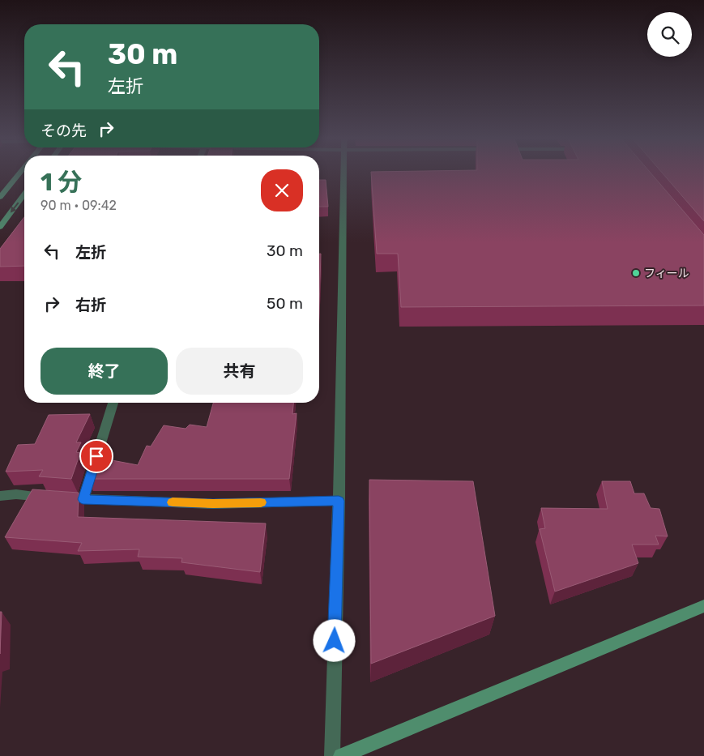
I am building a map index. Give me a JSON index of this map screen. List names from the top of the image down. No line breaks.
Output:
{"places":["フィール"],"page":{"turn":["30 m","左折"],"then":"その先","heading":["1 分","90 m · 09:42"],"list":[{"name":"左折","value":"30 m"},{"name":"右折","value":"50 m"}],"buttons":["終了","共有"]}}
